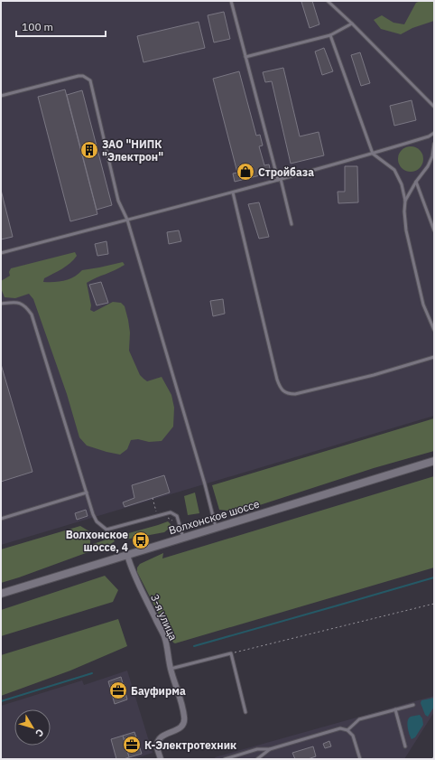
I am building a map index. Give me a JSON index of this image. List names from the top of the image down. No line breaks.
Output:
{"streets":{"main road":["Волхонское шоссе"],"street":["3-я улица"]},"crossings":[["Волхонское шоссе","3-я улица"]],"places":{"building":["ЗАО \"НИПК \"Электрон\""],"shop":["Стройбаза"],"bus stop":["Волхонское шоссе, 4"],"office":["Бауфирма","К-Электротехник"]},"scale_bar":"100 m","north":"bottom right"}
